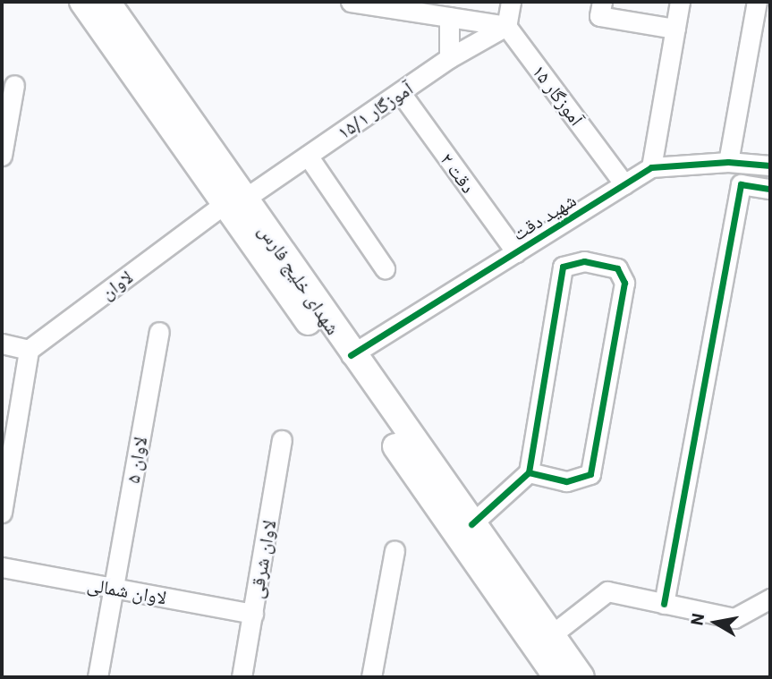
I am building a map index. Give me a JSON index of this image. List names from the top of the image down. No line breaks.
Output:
{"streets":{"main road":["شهدای خلیج فارس"],"street":["آموزگار ۱۵","آموزگار ۱۵/۱","دقت ۲","شهید دقت","لاوان","لاوان ۵","لاوان شرقی","لاوان شمالی"]},"crossings":[["آموزگار ۱۵","آموزگار ۱۵/۱"],["آموزگار ۱۵","شهید دقت"],["آموزگار ۱۵/۱","دقت ۲"],["آموزگار ۱۵/۱","شهدای خلیج فارس"],["آموزگار ۱۵/۱","لاوان"],["دقت ۲","شهید دقت"],["شهید دقت","شهدای خلیج فارس"],["شهدای خلیج فارس","لاوان"],["لاوان ۵","لاوان شمالی"],["لاوان شرقی","لاوان شمالی"]],"north":"left"}
